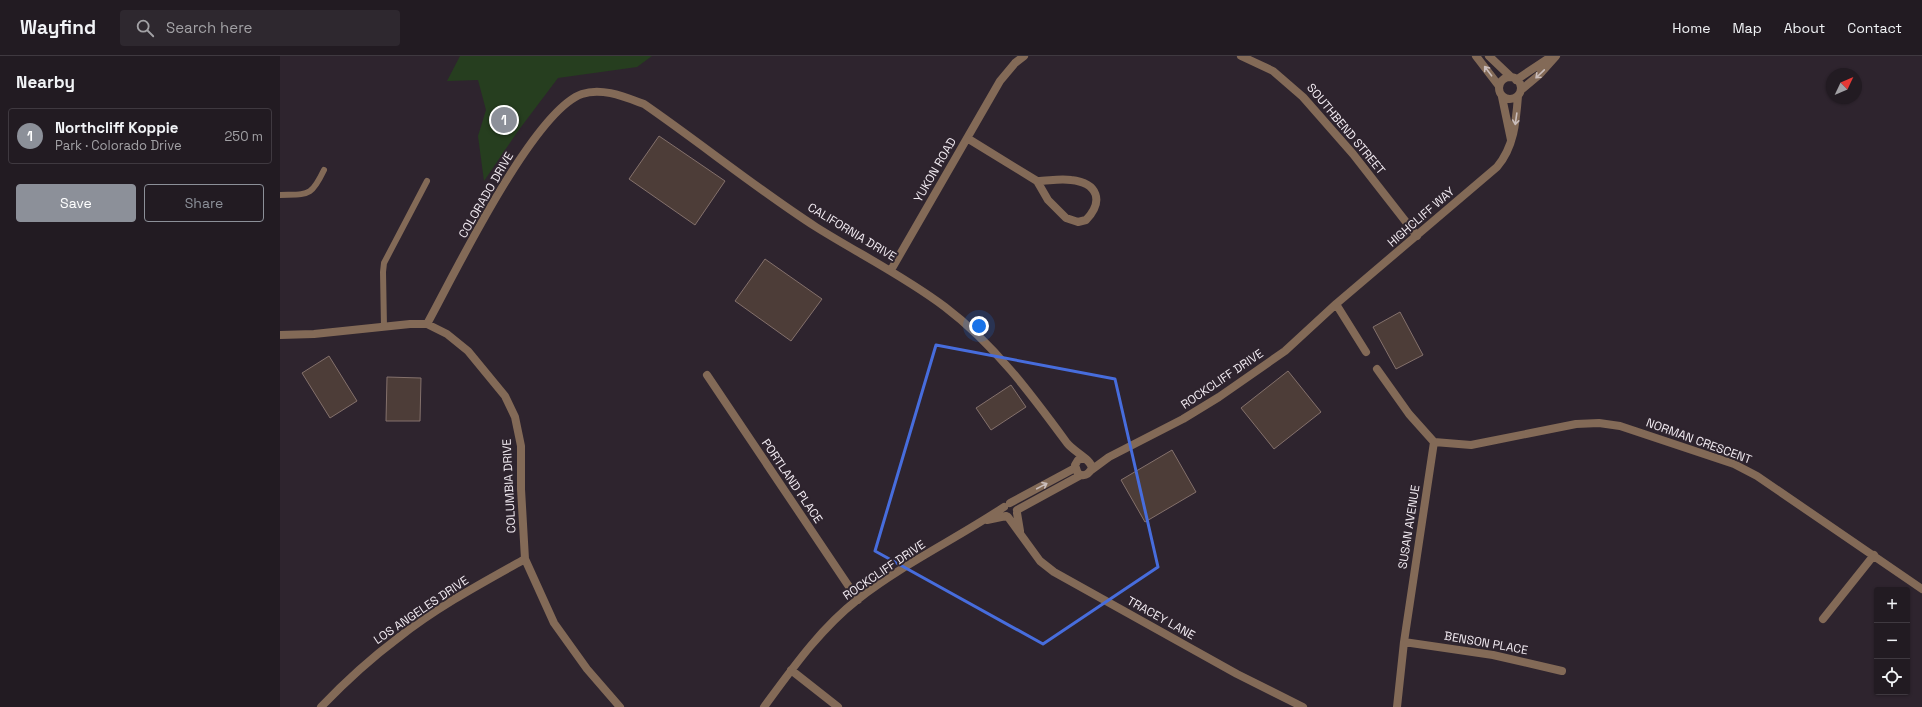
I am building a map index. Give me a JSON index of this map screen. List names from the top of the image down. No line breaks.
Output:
{"streets":{"street":["SOUTHBEND STREET","YUKON ROAD","COLORADO DRIVE","HIGHCLIFF WAY","CALIFORNIA DRIVE","ROCKCLIFF DRIVE","NORMAN CRESCENT","PORTLAND PLACE","COLUMBIA DRIVE","SUSAN AVENUE","LOS ANGELES DRIVE","TRACEY LANE","BENSON PLACE"]},"crossings":[["SOUTHBEND STREET","HIGHCLIFF WAY"],["YUKON ROAD","CALIFORNIA DRIVE"],["COLORADO DRIVE","CALIFORNIA DRIVE"],["COLORADO DRIVE","COLUMBIA DRIVE"],["HIGHCLIFF WAY","ROCKCLIFF DRIVE"],["CALIFORNIA DRIVE","ROCKCLIFF DRIVE"],["ROCKCLIFF DRIVE","PORTLAND PLACE"],["ROCKCLIFF DRIVE","TRACEY LANE"],["NORMAN CRESCENT","SUSAN AVENUE"],["COLUMBIA DRIVE","LOS ANGELES DRIVE"],["SUSAN AVENUE","BENSON PLACE"]],"north":"top right","page":{"header":"Wayfind","search":"Search here","nav":["Home","Map","About","Contact"],"heading":"Nearby","pins":"1","list":[{"mark":"1","name":"Northcliff Koppie","note":"Park · Colorado Drive","value":"250 m"}],"buttons":["Save","Share"],"map_buttons":["+","−"]}}
